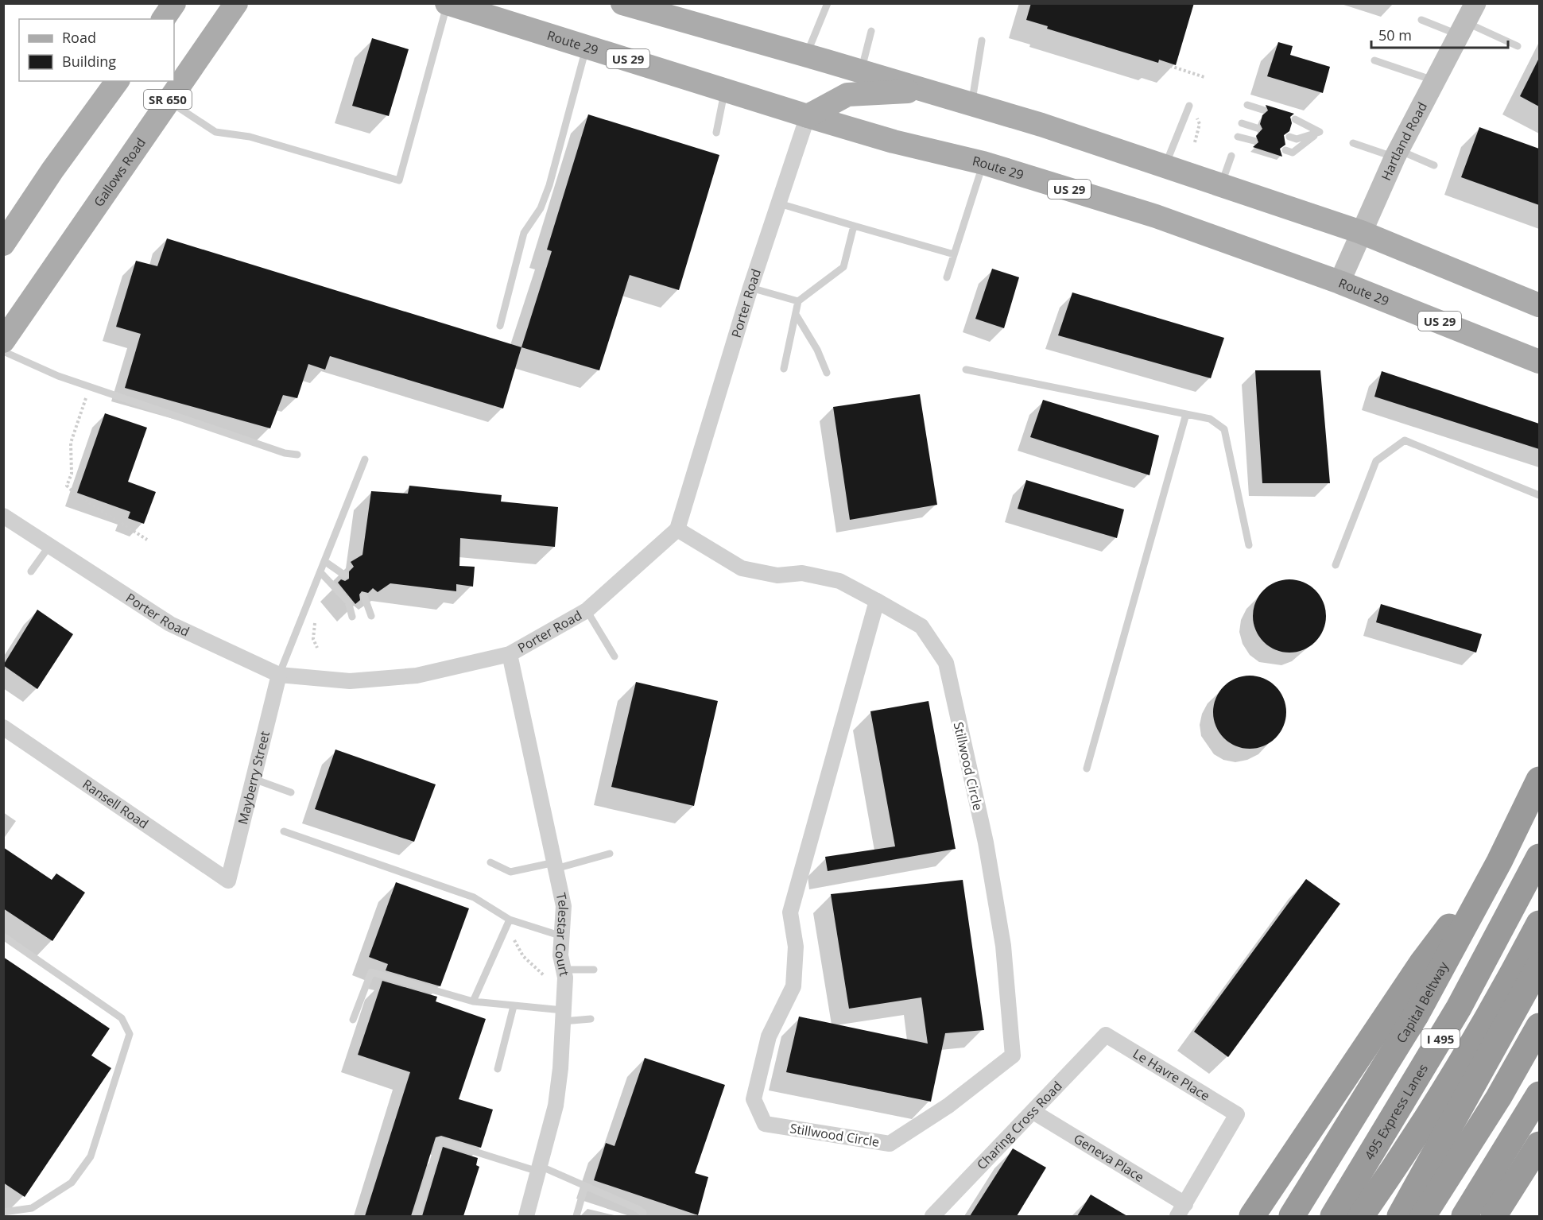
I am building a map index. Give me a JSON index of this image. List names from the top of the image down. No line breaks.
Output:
{"streets":{"highway":["Capital Beltway","I 495","495 Express Lanes"],"main road":["Route 29","US 29","SR 650","Gallows Road"],"street":["Hartland Road","Porter Road","Stillwood Circle","Mayberry Street","Ransell Road","Telestar Court","Le Havre Place","Charing Cross Road","Geneva Place"]},"crossings":[["Route 29","Hartland Road"],["Route 29","Porter Road"],["Porter Road","Stillwood Circle"],["Porter Road","Mayberry Street"],["Porter Road","Telestar Court"],["Mayberry Street","Ransell Road"],["Le Havre Place","Charing Cross Road"],["Le Havre Place","Geneva Place"],["Charing Cross Road","Geneva Place"]],"legend":["Road","Building"],"scale_bar":"50 m"}
